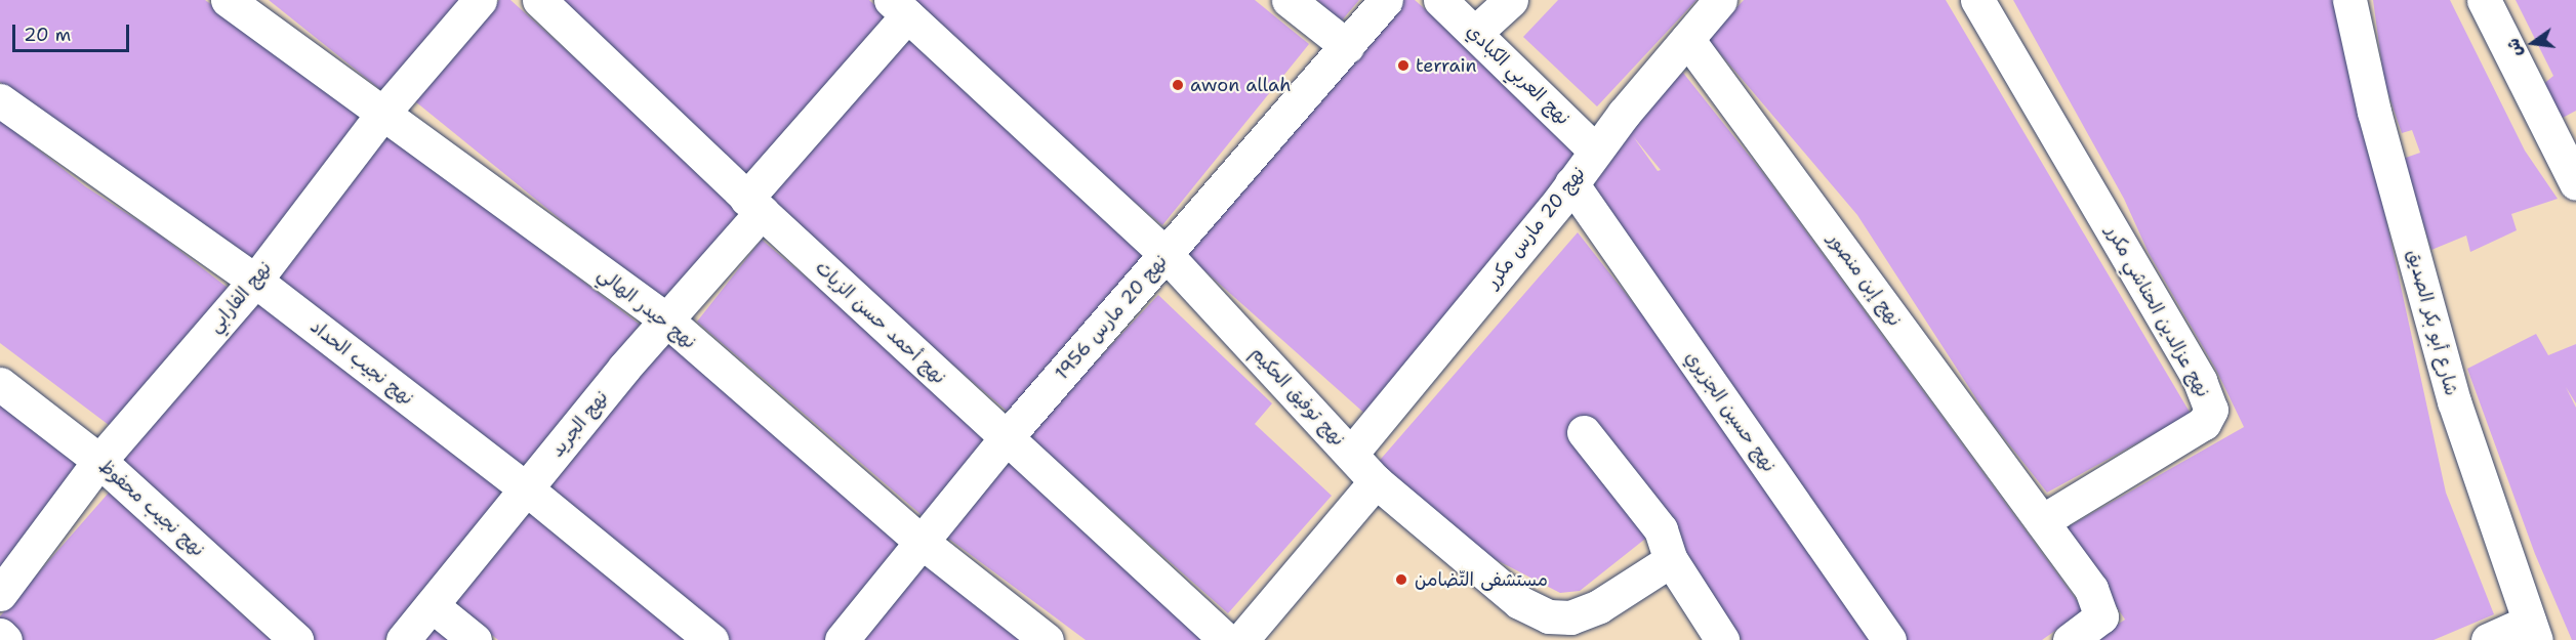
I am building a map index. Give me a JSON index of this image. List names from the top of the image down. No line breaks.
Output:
{"streets":{"street":["نهج العربي الكبادي","نهج 20 مارس مكرر","نهج إبن منصور","نهج الفارابي","نهج حيدر الهالي","نهج عزالدين الحناشي مكرر","نهج 20 مارس 1956","نهج أحمد حسن الزيات","شارع أبو بكر الصديق","نهج نجيب الحداد","نهج توفيق الحكيم","نهج حسين الجزيري","نهج الجريد","نهج نجيب محفوظ"]},"crossings":[["نهج العربي الكبادي","نهج 20 مارس مكرر"],["نهج 20 مارس مكرر","نهج إبن منصور"],["نهج 20 مارس مكرر","نهج توفيق الحكيم"],["نهج 20 مارس مكرر","نهج حسين الجزيري"],["نهج إبن منصور","نهج عزالدين الحناشي مكرر"],["نهج الفارابي","نهج حيدر الهالي"],["نهج الفارابي","نهج نجيب الحداد"],["نهج الفارابي","نهج نجيب محفوظ"],["نهج حيدر الهالي","نهج 20 مارس 1956"],["نهج حيدر الهالي","نهج الجريد"],["نهج 20 مارس 1956","نهج أحمد حسن الزيات"],["نهج 20 مارس 1956","نهج توفيق الحكيم"],["نهج أحمد حسن الزيات","نهج الجريد"],["نهج نجيب الحداد","نهج الجريد"],["نهج توفيق الحكيم","نهج الجريد"]],"places":["terrain","awon allah","مستشفى التّضامن"],"scale_bar":"20 m","north":"left"}
